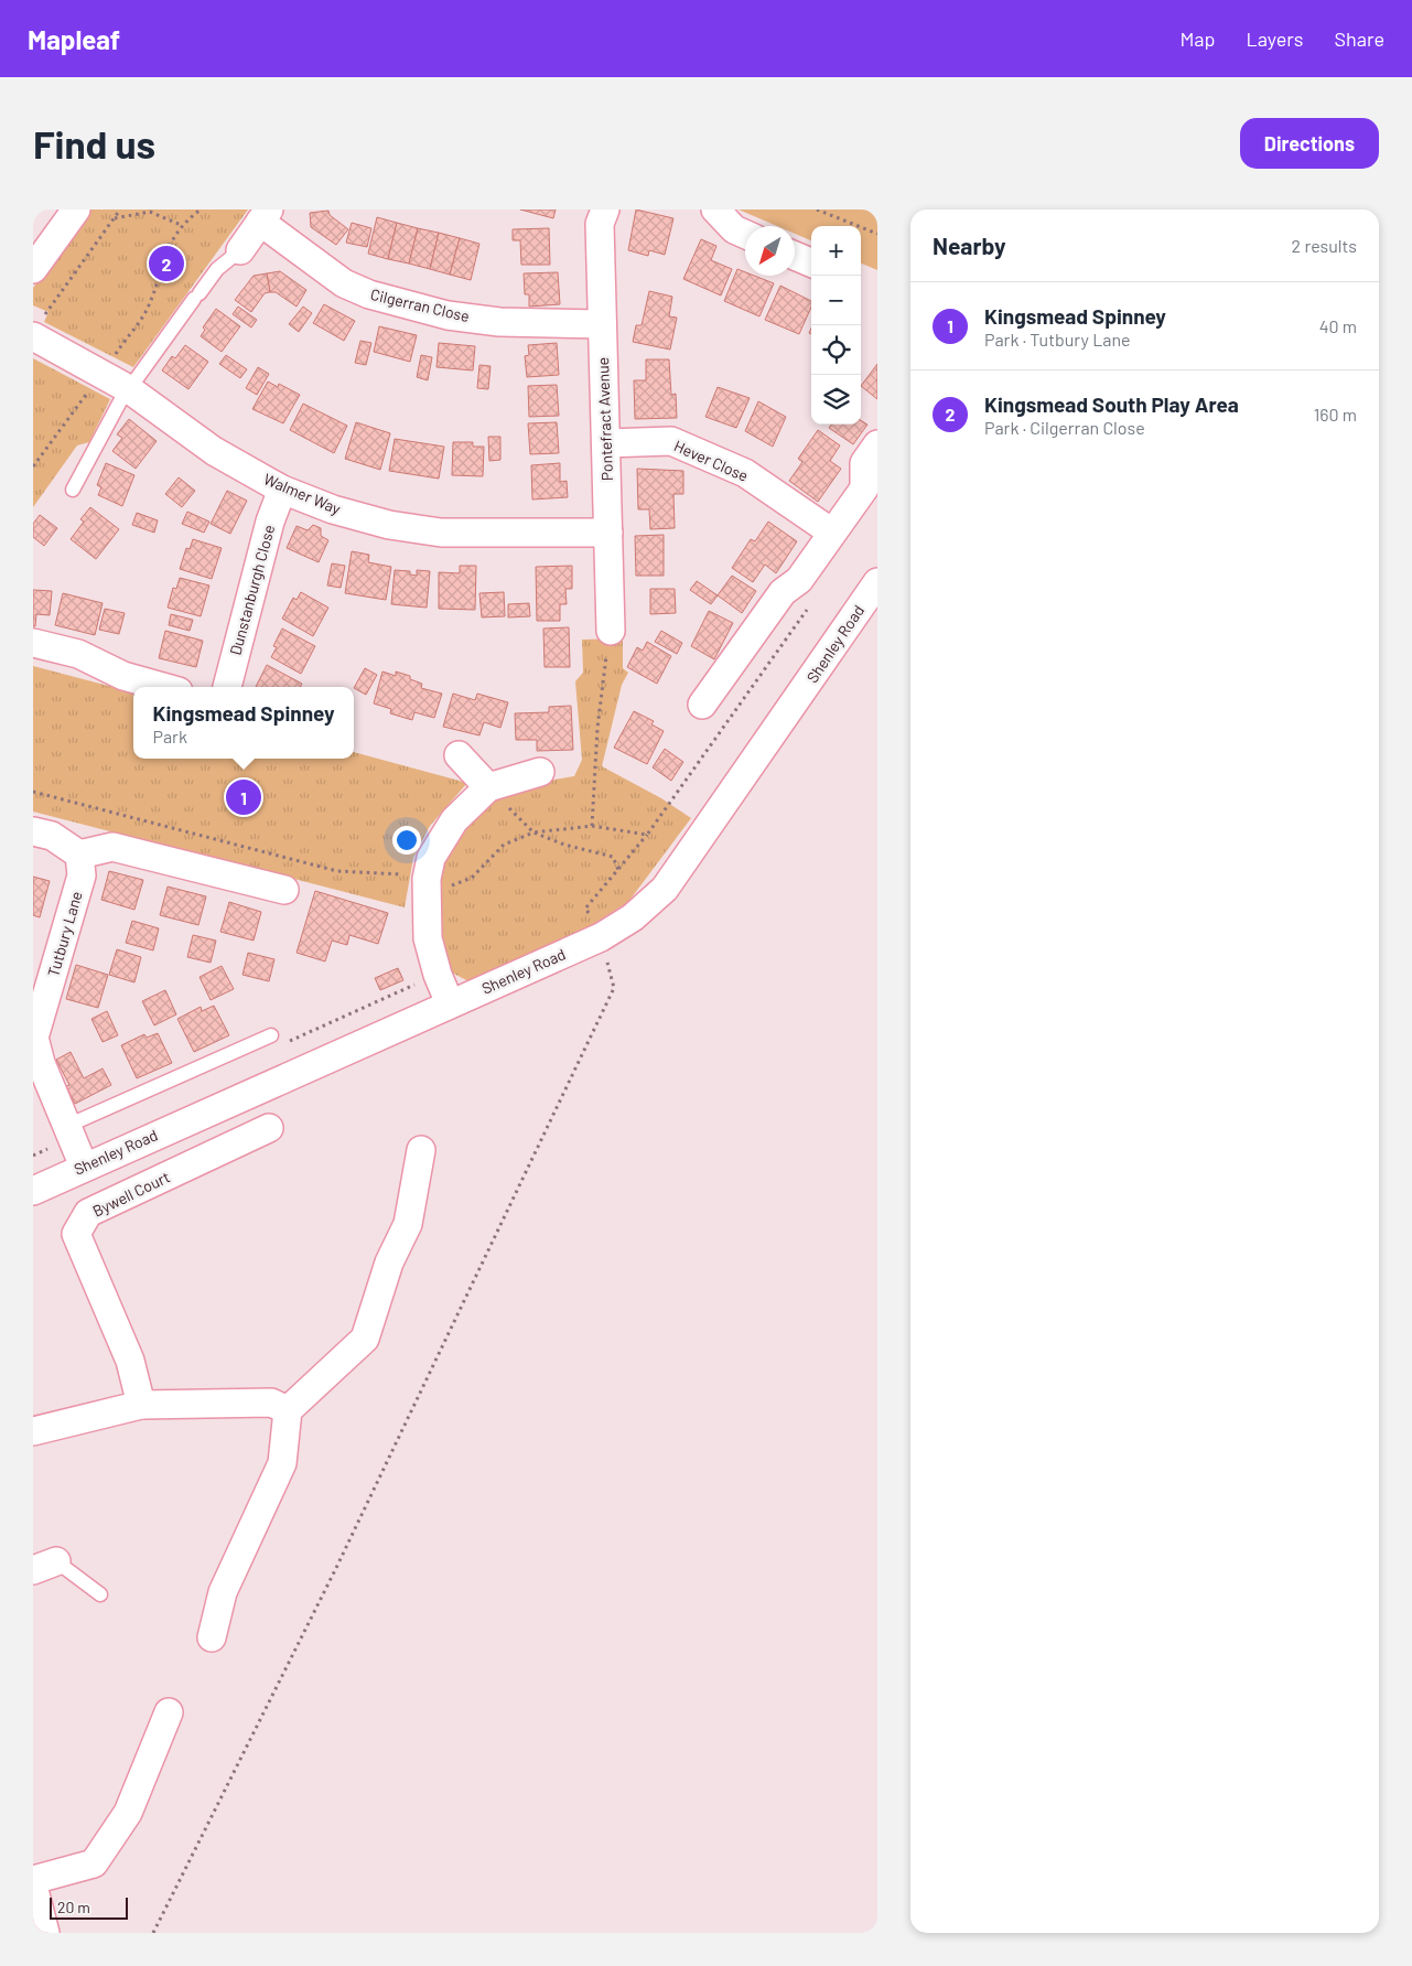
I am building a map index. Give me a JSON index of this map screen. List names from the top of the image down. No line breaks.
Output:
{"streets":{"street":["Cilgerran Close","Pontefract Avenue","Hever Close","Walmer Way","Dunstanburgh Close","Shenley Road","Tutbury Lane","Bywell Court"]},"crossings":[["Cilgerran Close","Pontefract Avenue"],["Pontefract Avenue","Hever Close"],["Pontefract Avenue","Walmer Way"],["Walmer Way","Dunstanburgh Close"],["Shenley Road","Tutbury Lane"]],"scale_bar":"20 m","north":"bottom left","page":{"header":"Mapleaf","nav":["Map","Layers","Share"],"buttons":"Directions","title":"Find us","heading":["Nearby","2 results"],"map_buttons":["+","−"],"pins":["2","1"],"list":[{"mark":"1","name":"Kingsmead Spinney","note":"Park · Tutbury Lane","value":"40 m"},{"mark":"2","name":"Kingsmead South Play Area","note":"Park · Cilgerran Close","value":"160 m"}],"popup":["Kingsmead Spinney","Park"],"scale":"20 m"}}
